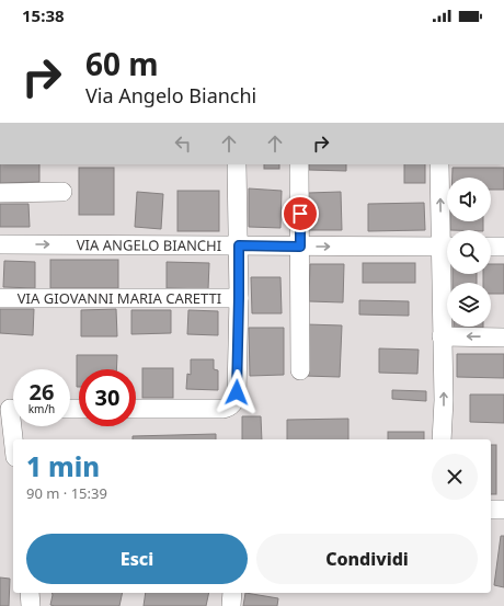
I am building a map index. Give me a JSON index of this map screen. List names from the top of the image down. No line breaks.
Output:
{"streets":{"street":["VIA ANGELO BIANCHI","VIA GIOVANNI MARIA CARETTI"]},"one_way":["VIA ANGELO BIANCHI"],"page":{"status":"15:38","turn":["60 m","Via Angelo Bianchi"],"speed":"26 km/h","limit":"30","heading":["1 min","90 m · 15:39"],"buttons":["Esci","Condividi"]}}
